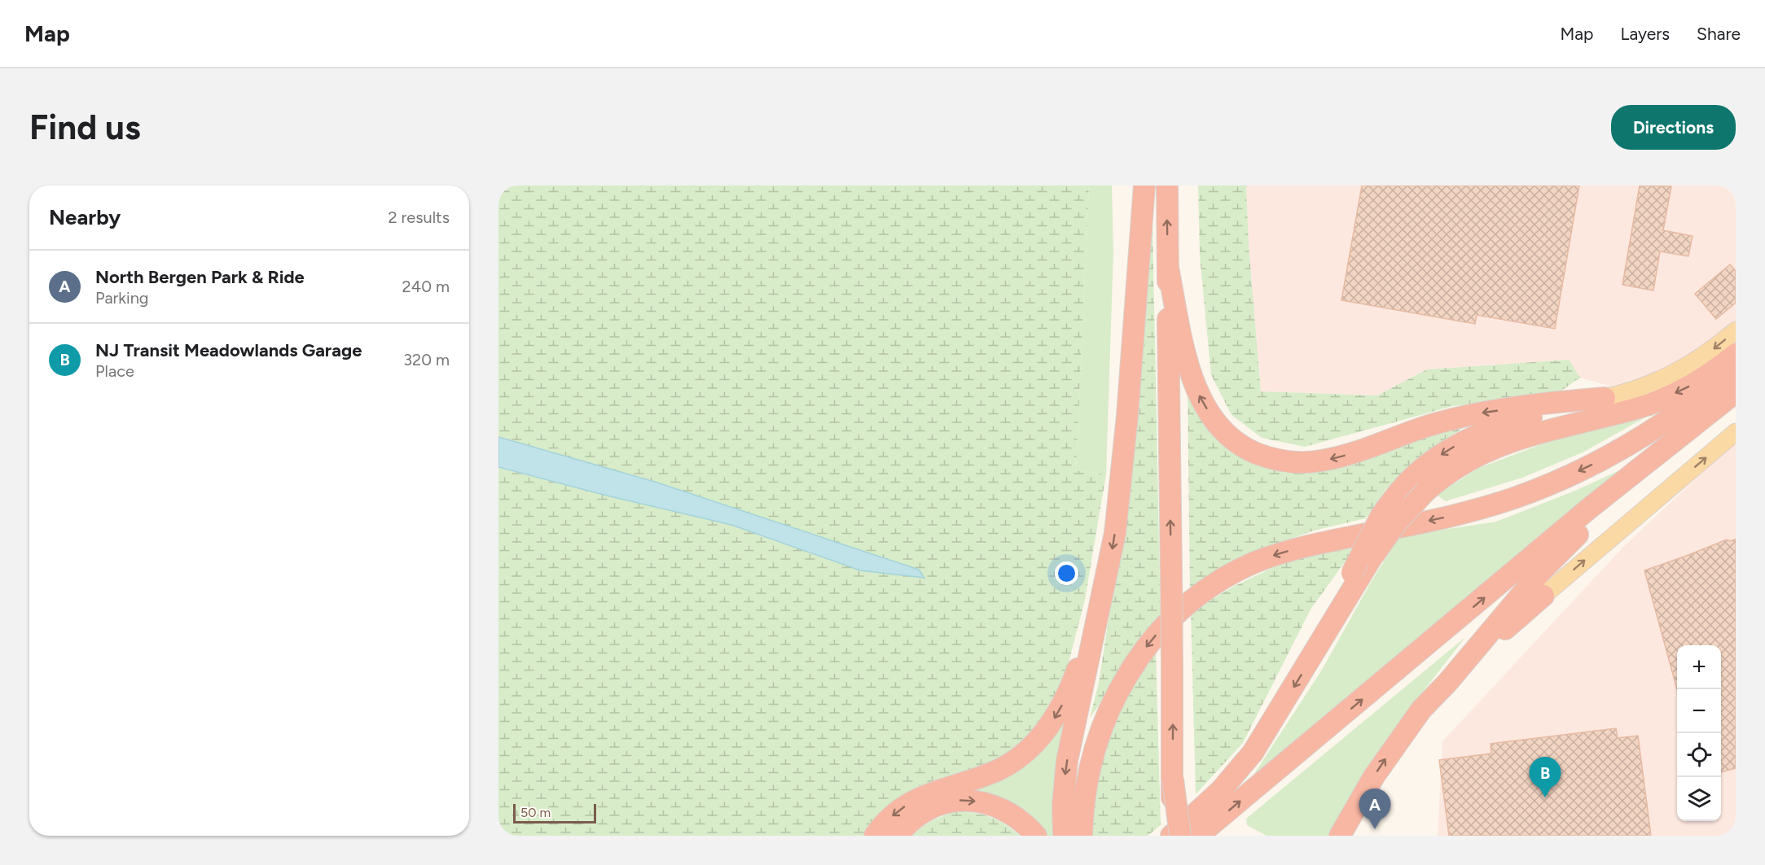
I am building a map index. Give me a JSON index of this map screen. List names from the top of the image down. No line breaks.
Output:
{"scale_bar":"50 m","page":{"header":"Map","nav":["Map","Layers","Share"],"buttons":"Directions","title":"Find us","heading":["Nearby","2 results"],"list":[{"mark":"A","name":"North Bergen Park & Ride","note":"Parking","value":"240 m"},{"mark":"B","name":"NJ Transit Meadowlands Garage","note":"Place","value":"320 m"}],"map_buttons":["+","−"],"pins":["B","A"],"scale":"50 m"}}
